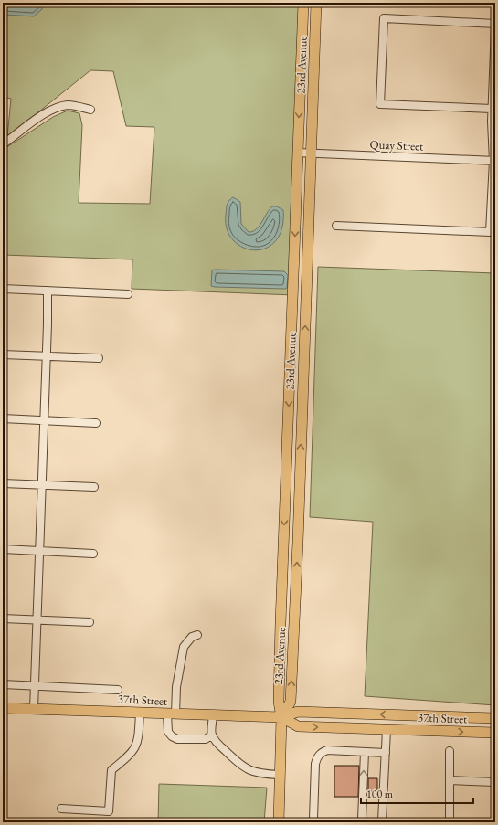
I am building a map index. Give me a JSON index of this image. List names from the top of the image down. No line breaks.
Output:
{"streets":{"main road":["23rd Avenue","37th Street"],"street":["Quay Street"]},"crossings":[["23rd Avenue","Quay Street"],["23rd Avenue","37th Street"]],"scale_bar":"100 m"}
